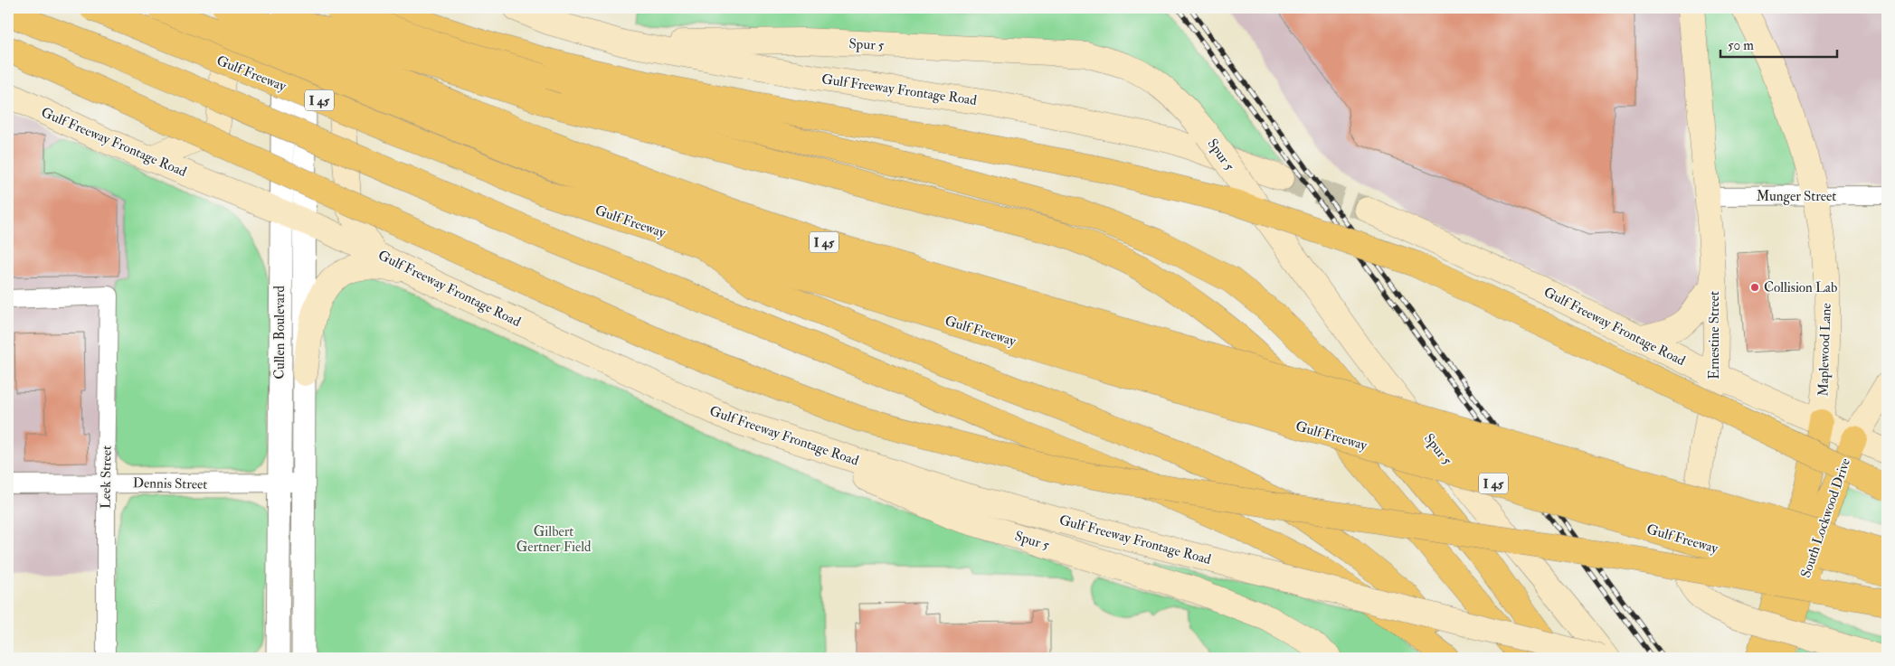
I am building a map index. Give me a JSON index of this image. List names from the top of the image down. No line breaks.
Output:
{"streets":{"main road":["Spur 5","Gulf Freeway","Gulf Freeway Frontage Road","I 45","Ernestine Street","Maplewood Lane","South Lockwood Drive"],"street":["Munger Street","Cullen Boulevard","Leek Street","Dennis Street"]},"crossings":[["Spur 5","Gulf Freeway Frontage Road"],["Gulf Freeway Frontage Road","Cullen Boulevard"],["Gulf Freeway Frontage Road","Ernestine Street"],["Gulf Freeway Frontage Road","Maplewood Lane"],["Gulf Freeway Frontage Road","South Lockwood Drive"],["Munger Street","Ernestine Street"],["Munger Street","Maplewood Lane"],["Cullen Boulevard","Dennis Street"],["Maplewood Lane","South Lockwood Drive"],["Leek Street","Dennis Street"]],"parks":["Gilbert Gertner Field"],"places":["Collision Lab"],"scale_bar":"50 m"}
